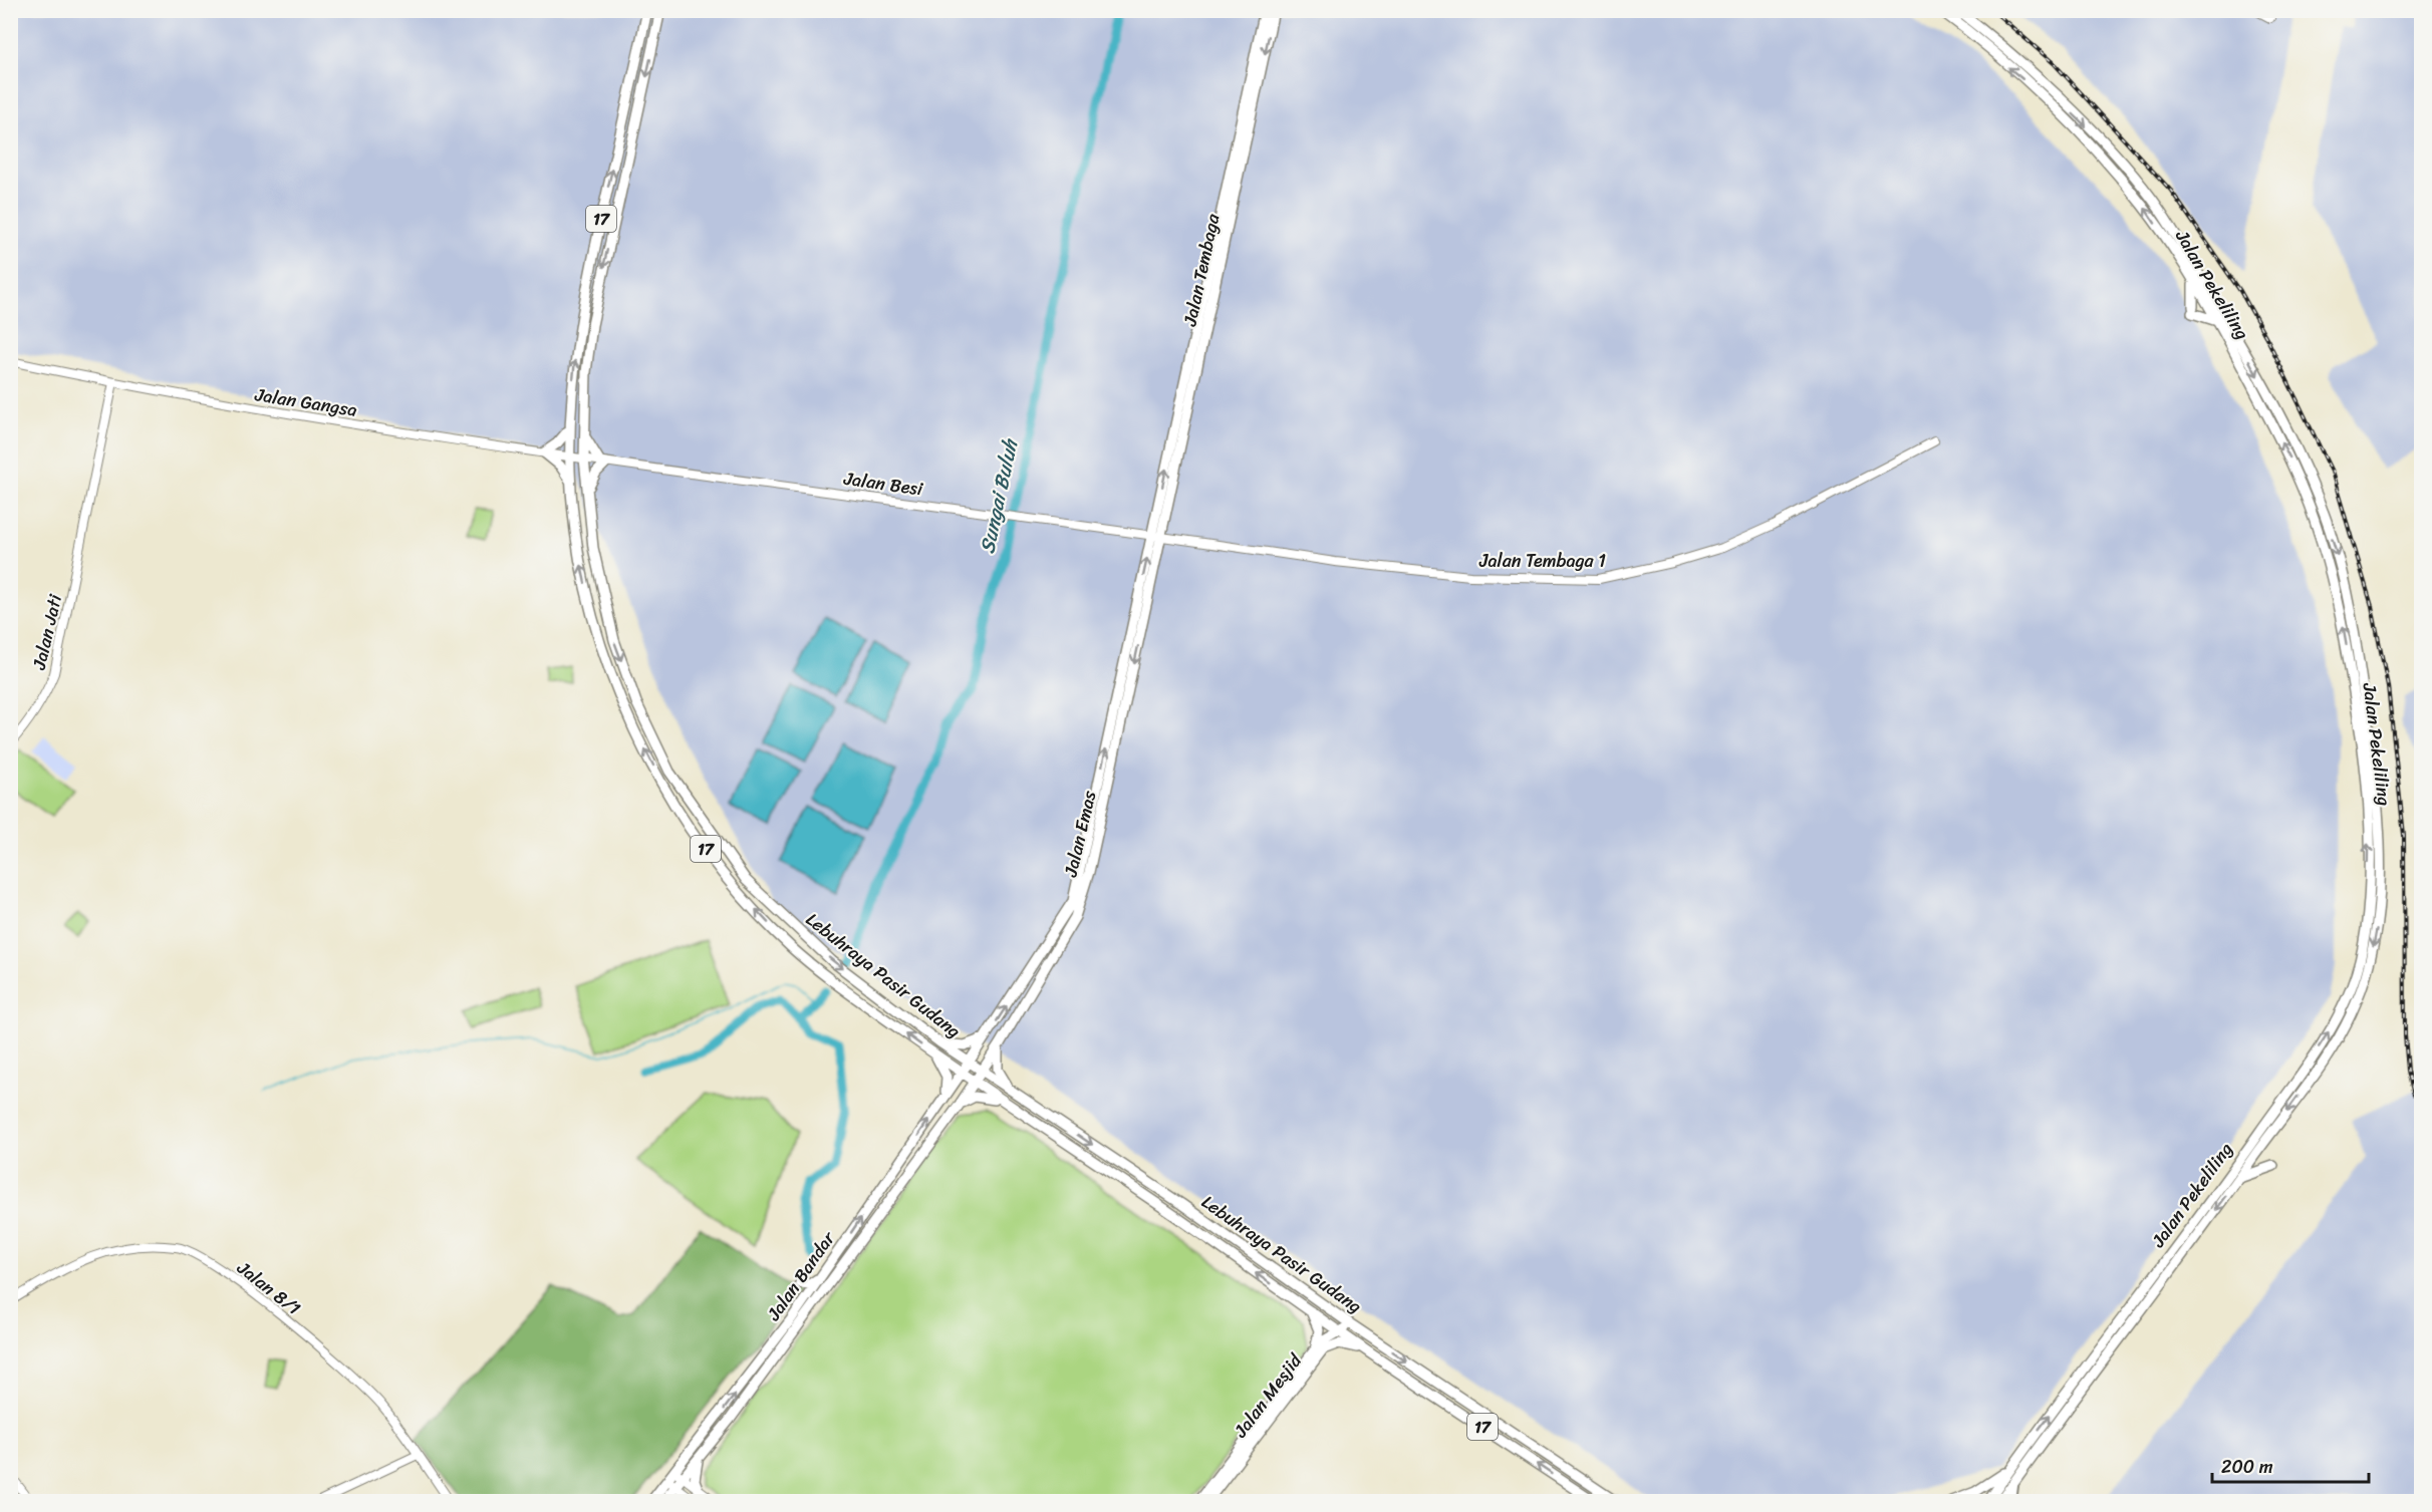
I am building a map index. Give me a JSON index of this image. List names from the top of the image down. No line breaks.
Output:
{"streets":{"main road":["17","Jalan Tembaga","Jalan Pekeliling","Jalan Emas","Lebuhraya Pasir Gudang","Jalan Bandar","Jalan Mesjid"],"street":["Jalan Gangsa","Jalan Besi","Jalan Tembaga 1","Jalan Jati","Jalan 8/1"]},"crossings":[["Jalan Tembaga","Jalan Besi"],["Jalan Tembaga","Jalan Tembaga 1"],["Jalan Tembaga","Jalan Emas"],["Jalan Gangsa","Jalan Besi"],["Jalan Gangsa","Jalan Jati"],["Jalan Gangsa","Lebuhraya Pasir Gudang"],["Jalan Besi","Jalan Tembaga 1"],["Jalan Besi","Jalan Emas"],["Jalan Tembaga 1","Jalan Emas"],["Jalan Emas","Lebuhraya Pasir Gudang"],["Jalan Emas","Jalan Bandar"],["Lebuhraya Pasir Gudang","Jalan Bandar"],["Lebuhraya Pasir Gudang","Jalan Mesjid"]],"water":["Sungai Buluh"],"scale_bar":"200 m"}
